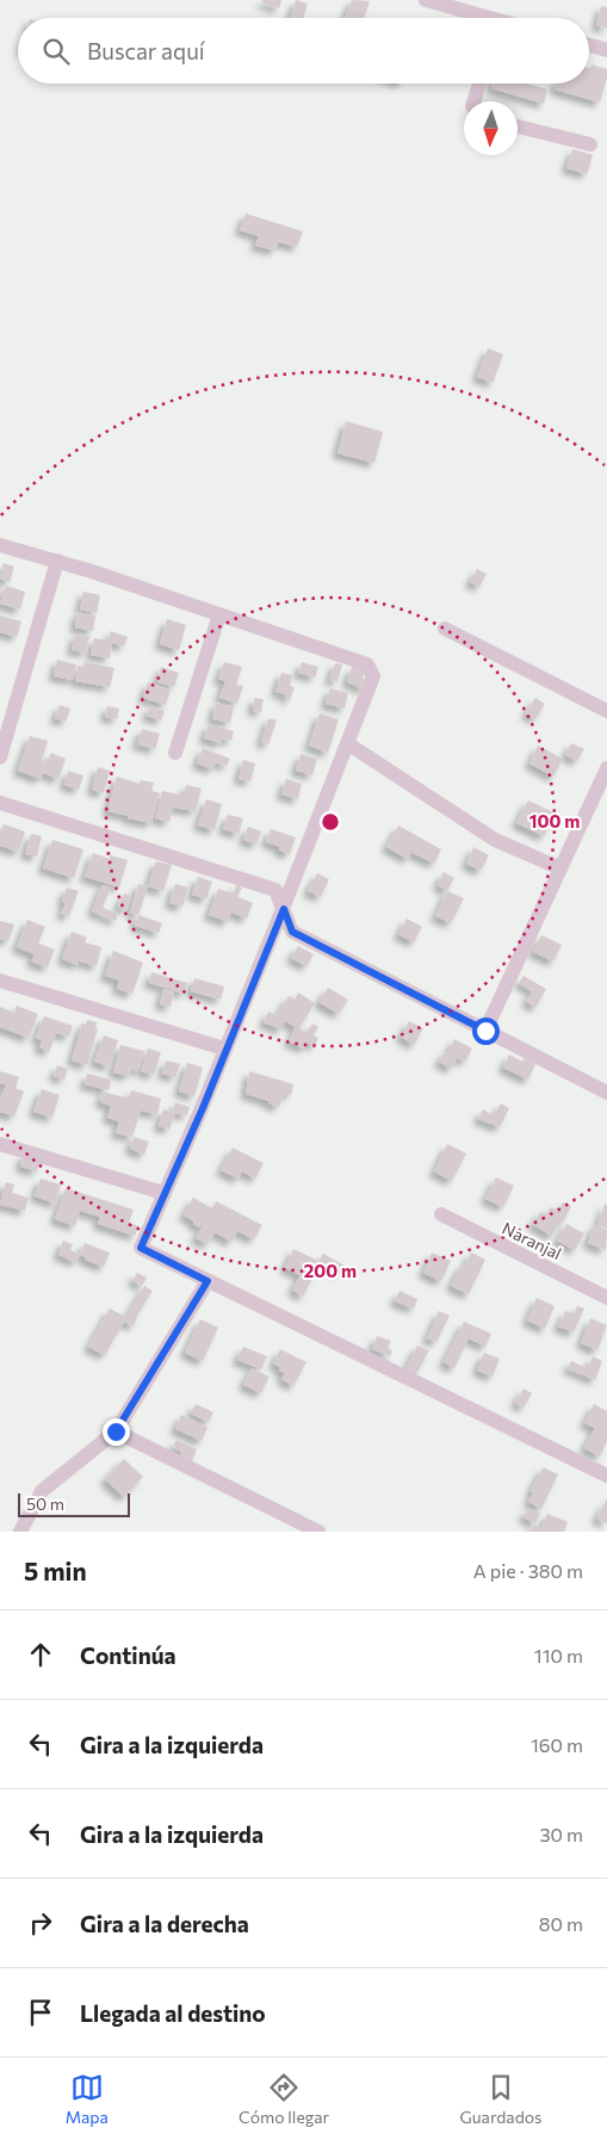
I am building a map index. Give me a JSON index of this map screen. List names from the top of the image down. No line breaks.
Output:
{"streets":{"street":["Naranjal"]},"scale_bar":"50 m","north":"bottom","page":{"search":"Buscar aquí","scale":"50 m","heading":["5 min","A pie · 380 m"],"list":[["Continúa","110 m"],["Gira a la izquierda","160 m"],["Gira a la izquierda","30 m"],["Gira a la derecha","80 m"],"Llegada al destino"],"nav":["Mapa","Cómo llegar","Guardados"]},"rings":["100 m","200 m"]}
